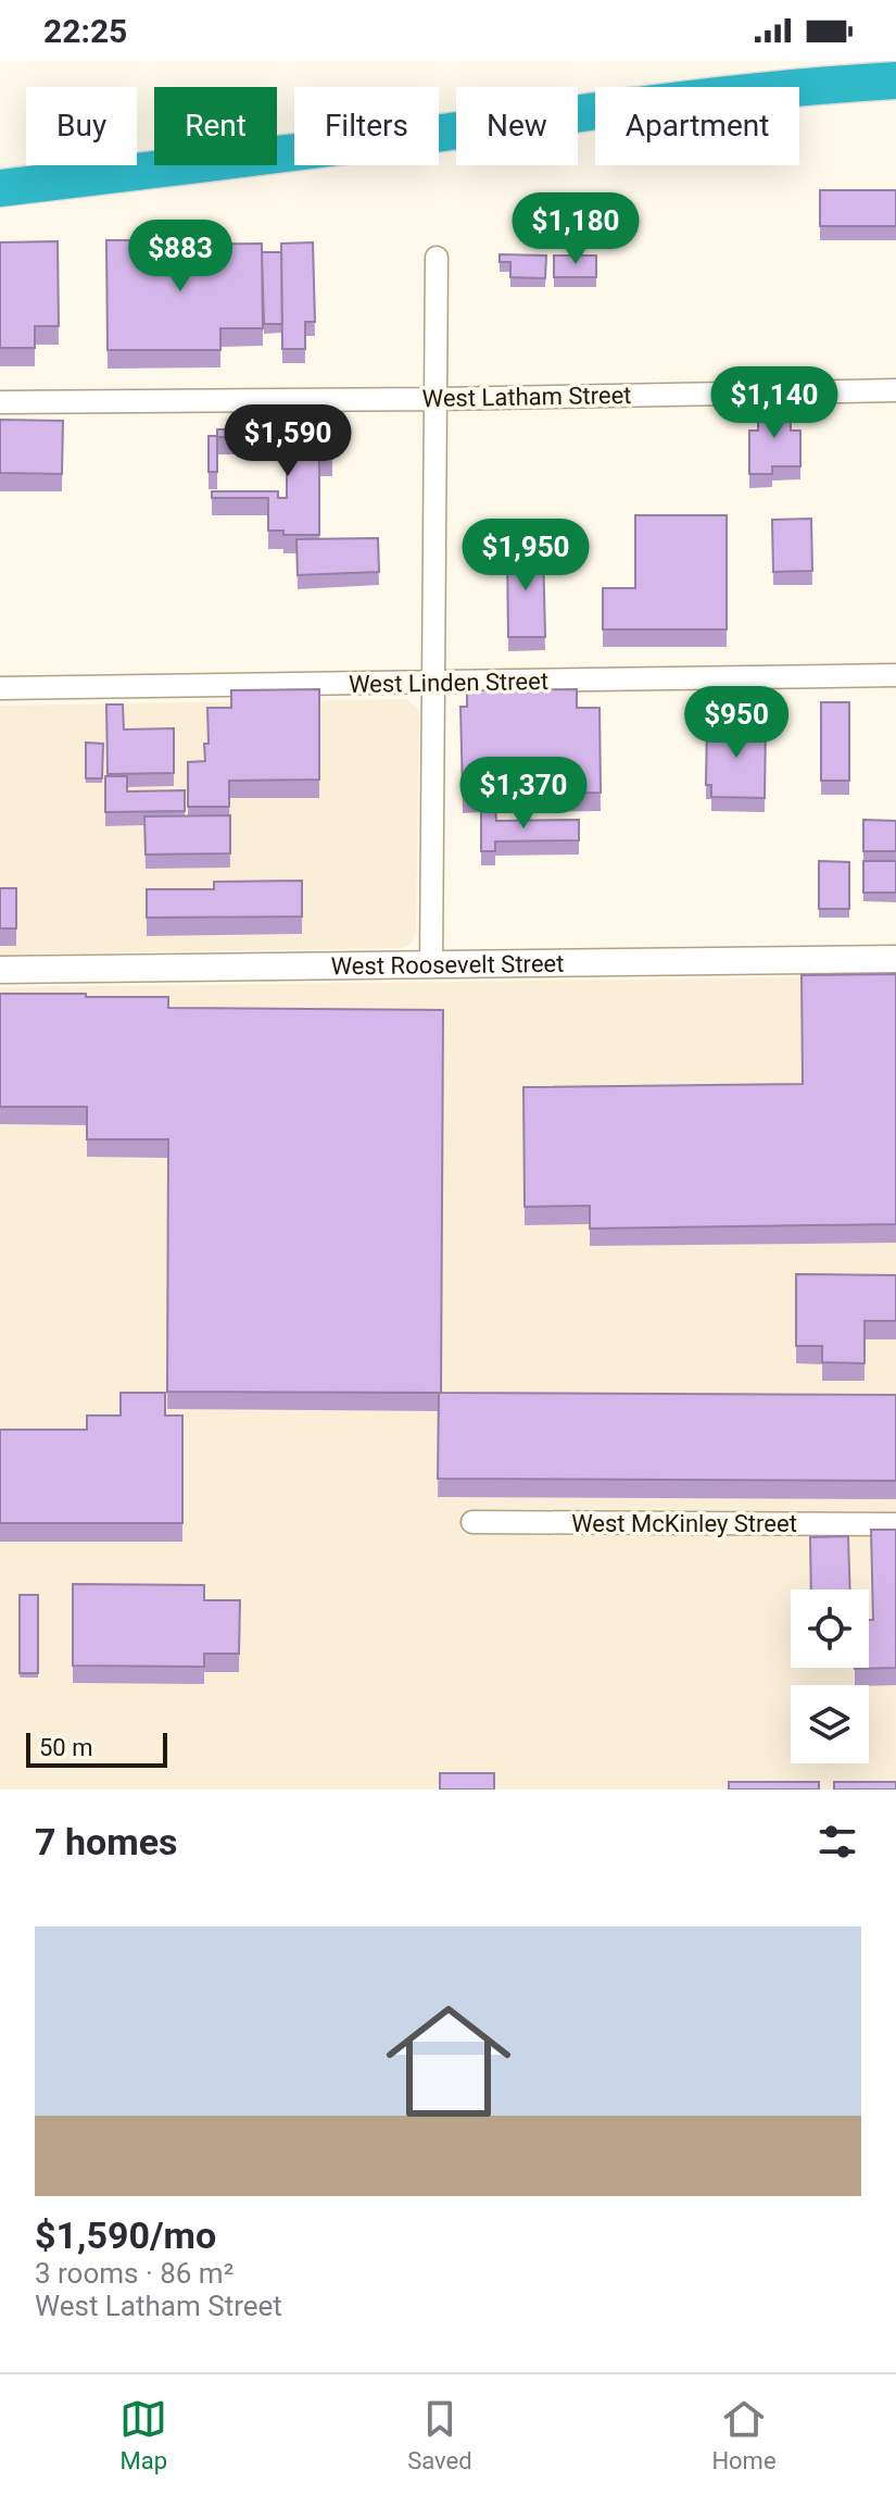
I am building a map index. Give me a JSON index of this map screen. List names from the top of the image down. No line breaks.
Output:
{"streets":{"street":["West Latham Street","West Linden Street","West Roosevelt Street","West McKinley Street"]},"scale_bar":"50 m","page":{"status":"22:25","chip":["Buy","Rent","Filters","New","Apartment"],"price":["$1,180","$883","$1,140","$1,590","$1,950","$950","$1,370"],"scale":"50 m","heading":"7 homes","list":[{"name":"$1,590/mo","note":"3 rooms · 86 m² · West Latham Street"}],"tabs":["Map","Saved","Home"]}}
